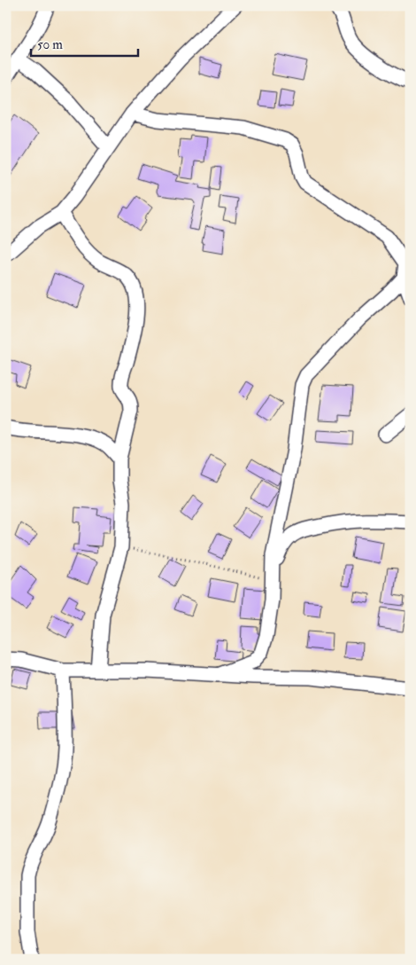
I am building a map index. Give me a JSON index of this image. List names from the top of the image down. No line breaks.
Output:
{"scale_bar":"50 m"}
